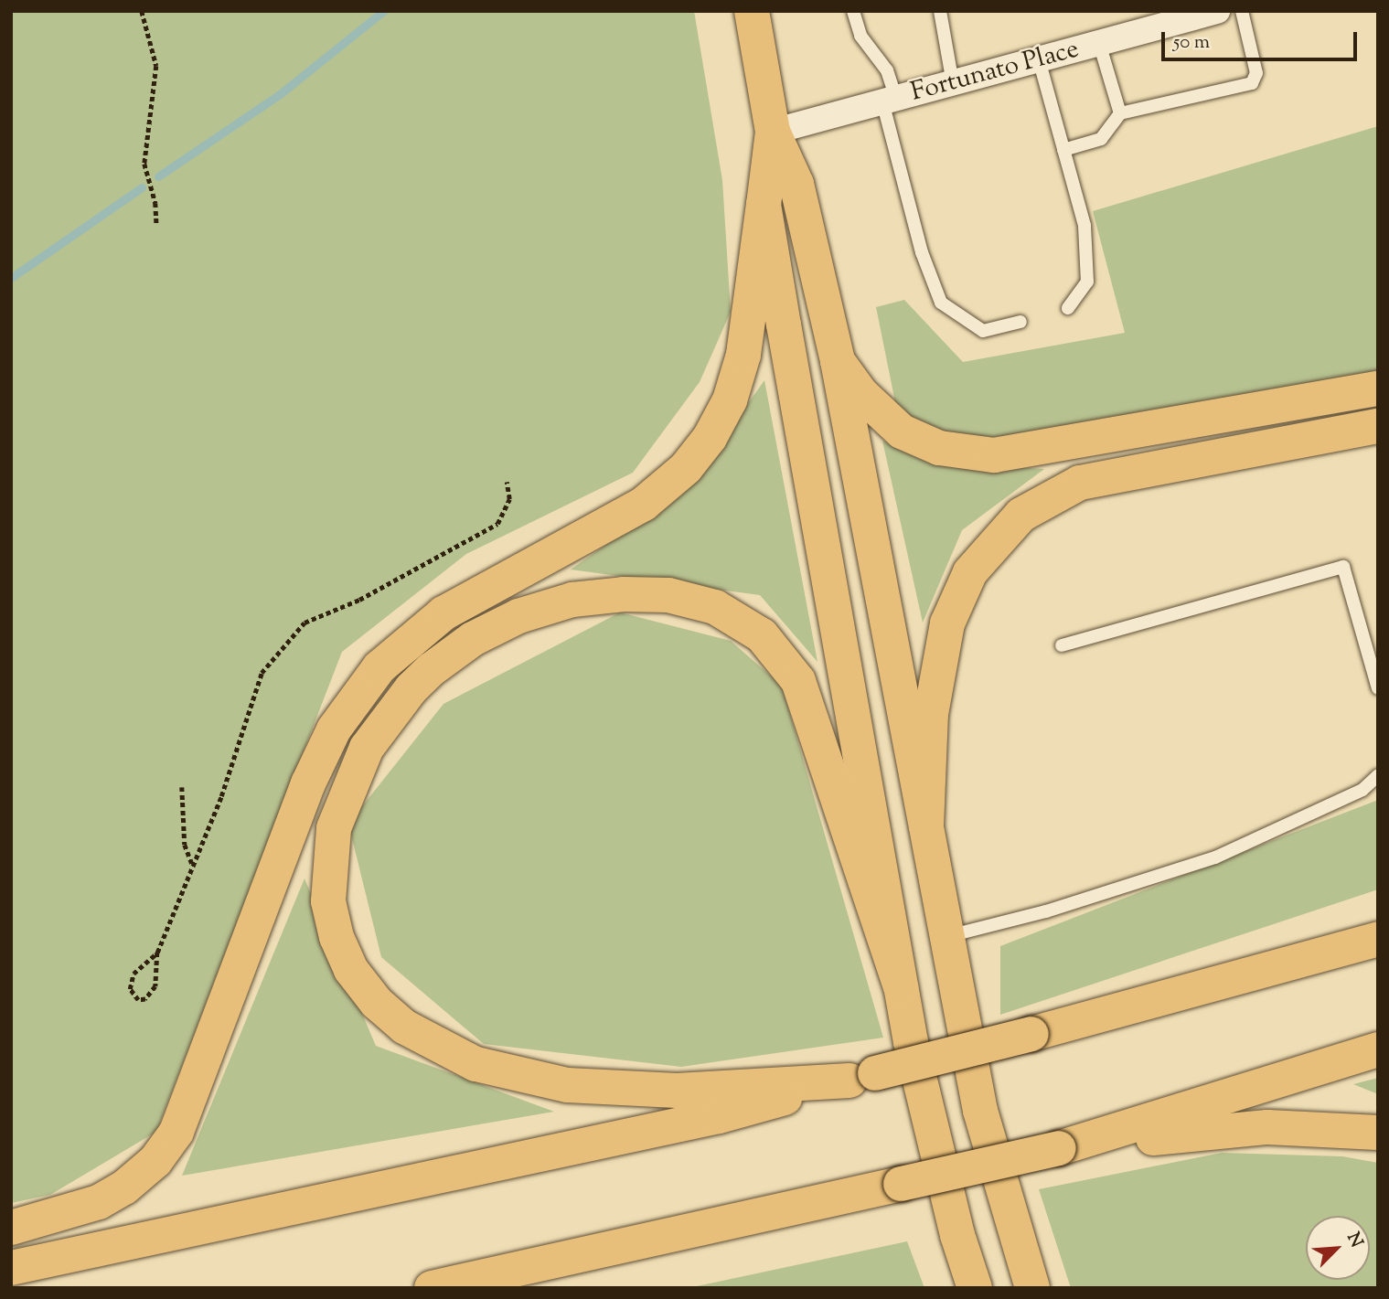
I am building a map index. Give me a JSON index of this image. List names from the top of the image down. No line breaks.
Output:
{"streets":{"street":["Fortunato Place"]},"scale_bar":"50 m","north":"top right"}
